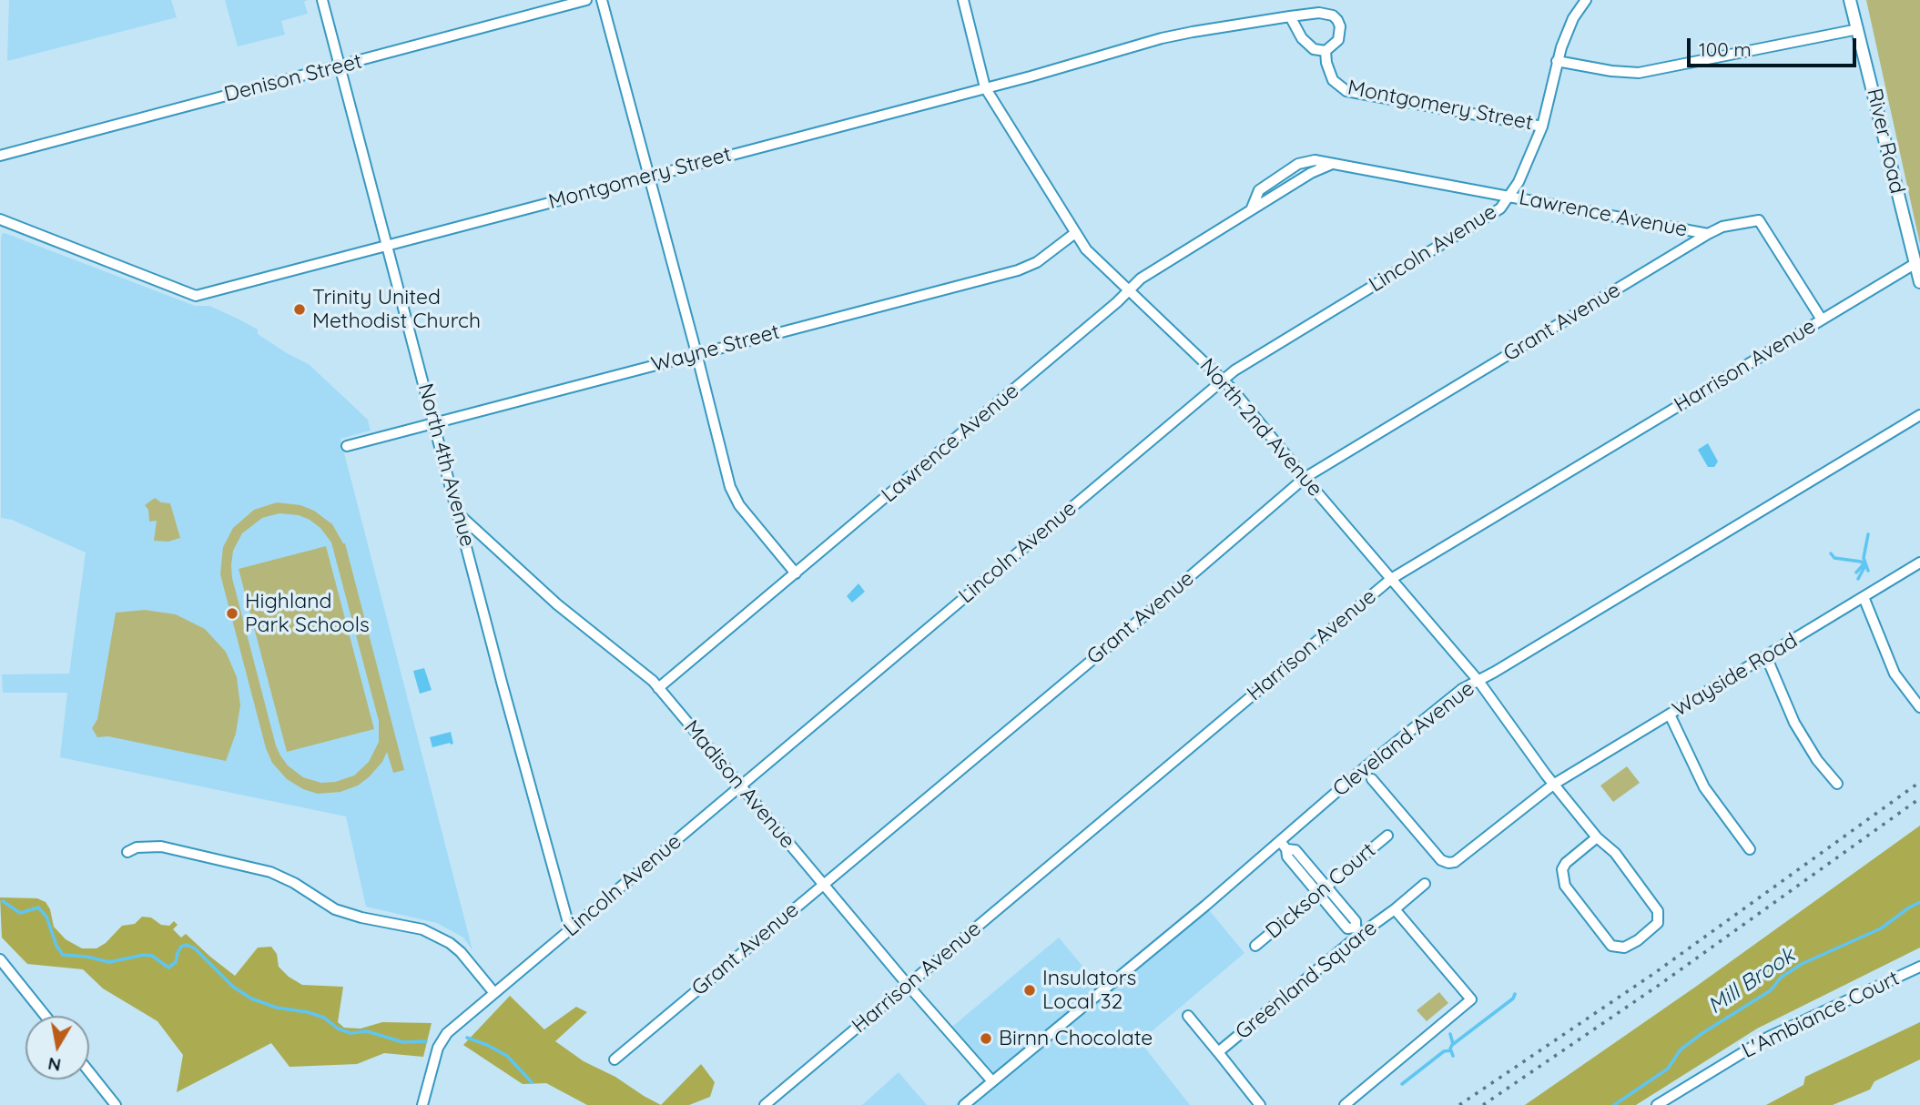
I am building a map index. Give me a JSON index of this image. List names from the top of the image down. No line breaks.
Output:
{"streets":{"street":["Denison Street","Montgomery Street","River Road","Lawrence Avenue","Lincoln Avenue","Grant Avenue","Wayne Street","Harrison Avenue","North 2nd Avenue","North 4th Avenue","Wayside Road","Cleveland Avenue","Madison Avenue","Dickson Court","Greenland Square","L'Ambiance Court"]},"crossings":[["Denison Street","North 4th Avenue"],["Montgomery Street","Lincoln Avenue"],["Montgomery Street","North 2nd Avenue"],["Montgomery Street","North 4th Avenue"],["River Road","Harrison Avenue"],["Lawrence Avenue","Lincoln Avenue"],["Lawrence Avenue","Grant Avenue"],["Lawrence Avenue","Harrison Avenue"],["Lawrence Avenue","North 2nd Avenue"],["Lawrence Avenue","Madison Avenue"],["Lincoln Avenue","North 2nd Avenue"],["Lincoln Avenue","North 4th Avenue"],["Lincoln Avenue","Madison Avenue"],["Grant Avenue","North 2nd Avenue"],["Grant Avenue","Madison Avenue"],["Wayne Street","North 2nd Avenue"],["Wayne Street","North 4th Avenue"],["Harrison Avenue","North 2nd Avenue"],["Harrison Avenue","Madison Avenue"],["North 2nd Avenue","Wayside Road"],["North 2nd Avenue","Cleveland Avenue"],["North 4th Avenue","Madison Avenue"],["Cleveland Avenue","Madison Avenue"]],"water":["Mill Brook"],"places":["Trinity United Methodist Church","Highland Park Schools","Insulators Local 32","Birnn Chocolate"],"scale_bar":"100 m","north":"bottom"}
